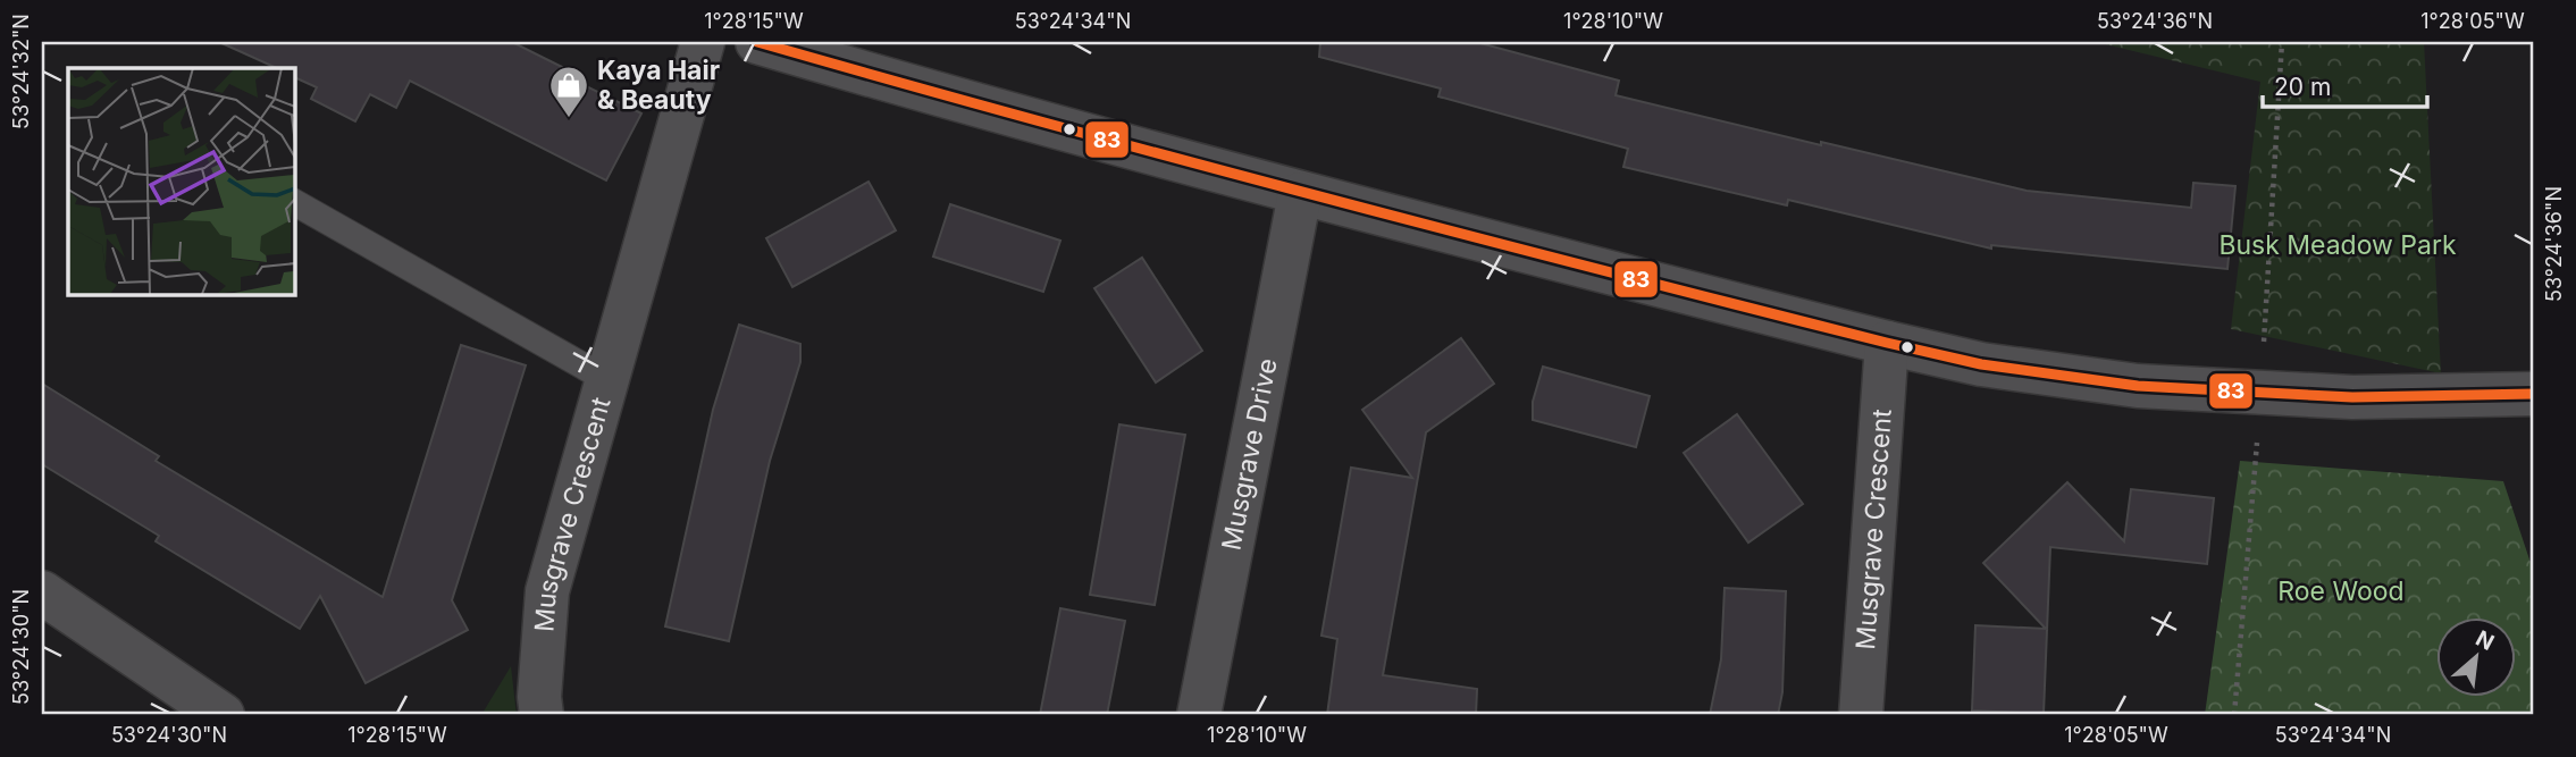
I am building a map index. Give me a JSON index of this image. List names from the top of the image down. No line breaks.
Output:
{"streets":{"street":["Musgrave Drive","Musgrave Crescent"]},"parks":["Busk Meadow Park","Roe Wood"],"places":{"shop":["Kaya Hair & Beauty"]},"lines":["transit line 83"],"scale_bar":"20 m","north":"top right","coordinates":["1°28'15\"W","53°24'34\"N","1°28'10\"W","53°24'36\"N","1°28'05\"W","53°24'32\"N","53°24'30\"N"]}
